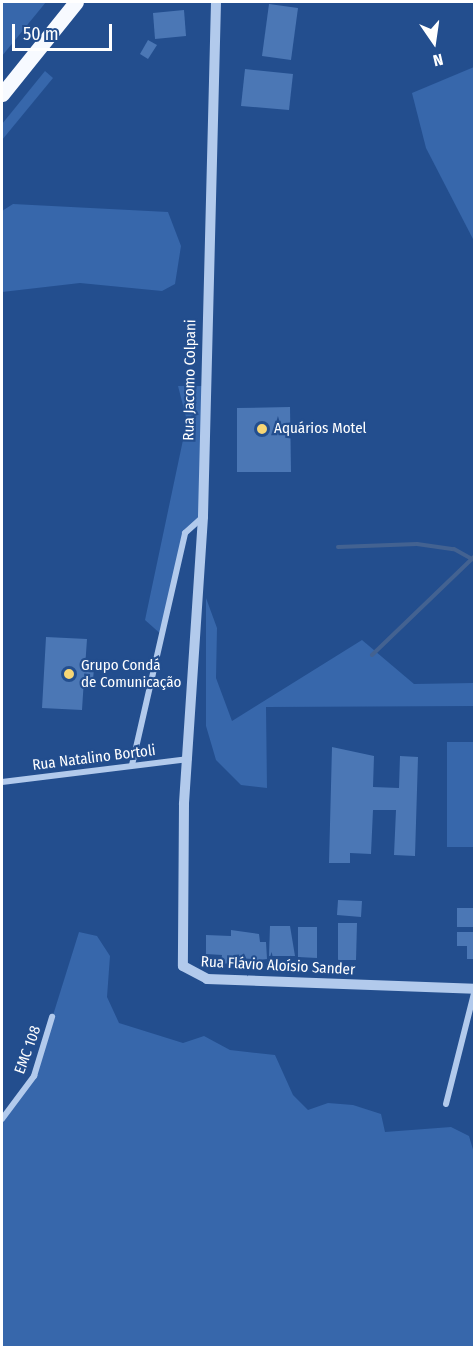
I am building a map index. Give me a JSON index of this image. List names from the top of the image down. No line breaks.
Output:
{"streets":{"street":["Rua Jacomo Colpani","Rua Natalino Bortoli","Rua Flávio Aloísio Sander","EMC 108"]},"crossings":[["Rua Jacomo Colpani","Rua Natalino Bortoli"],["Rua Jacomo Colpani","Rua Flávio Aloísio Sander"],["Rua Natalino Bortoli","Rua Flávio Aloísio Sander"]],"places":["Aquários Motel","Grupo Condá de Comunicação"],"scale_bar":"50 m","north":"bottom"}
